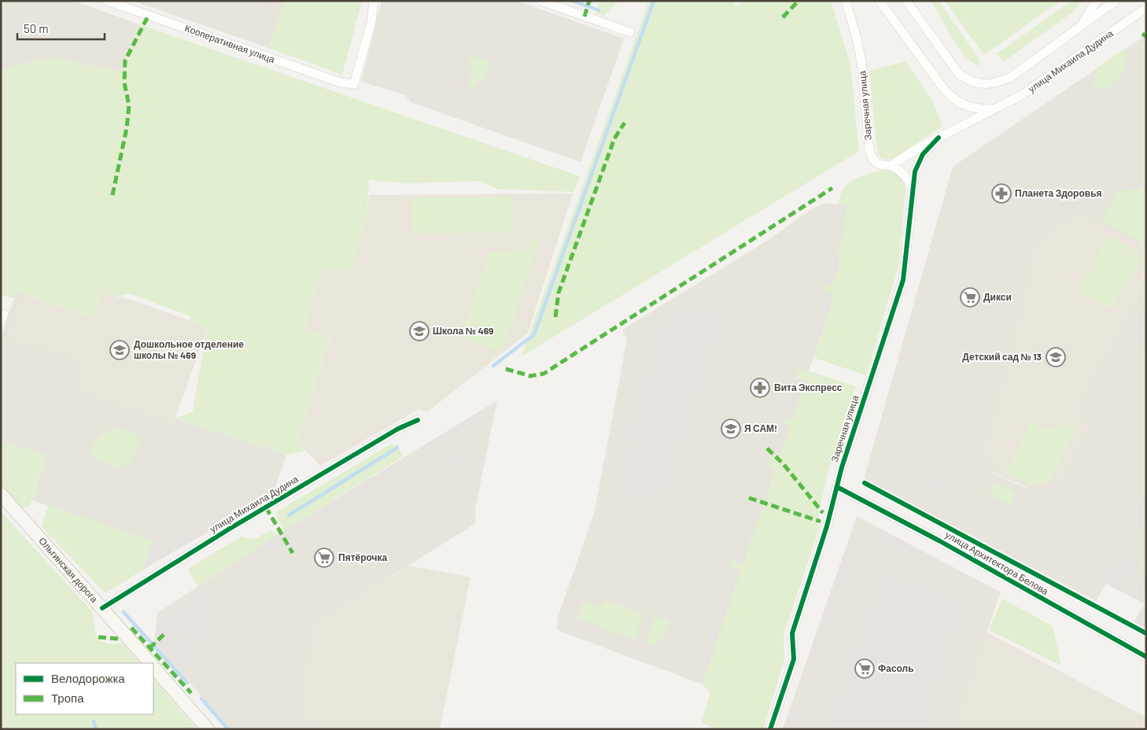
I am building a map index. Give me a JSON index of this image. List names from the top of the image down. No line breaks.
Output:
{"streets":{"street":["Кооперативная улица","улица Михаила Дудина","Заречная улица","улица Архитектора Белова","Ольгинская дорога"]},"crossings":[["улица Михаила Дудина","Заречная улица"],["улица Михаила Дудина","Ольгинская дорога"],["Заречная улица","улица Архитектора Белова"]],"places":{"pharmacy":["Планета Здоровья","Вита Экспресс"],"supermarket":["Дикси","Пятёрочка","Фасоль"],"school or university":["Школа № 469","Дошкольное отделение школы № 469","Детский сад № 13","Я САМ!"]},"legend":["Велодорожка","Тропа"],"scale_bar":"50 m"}
